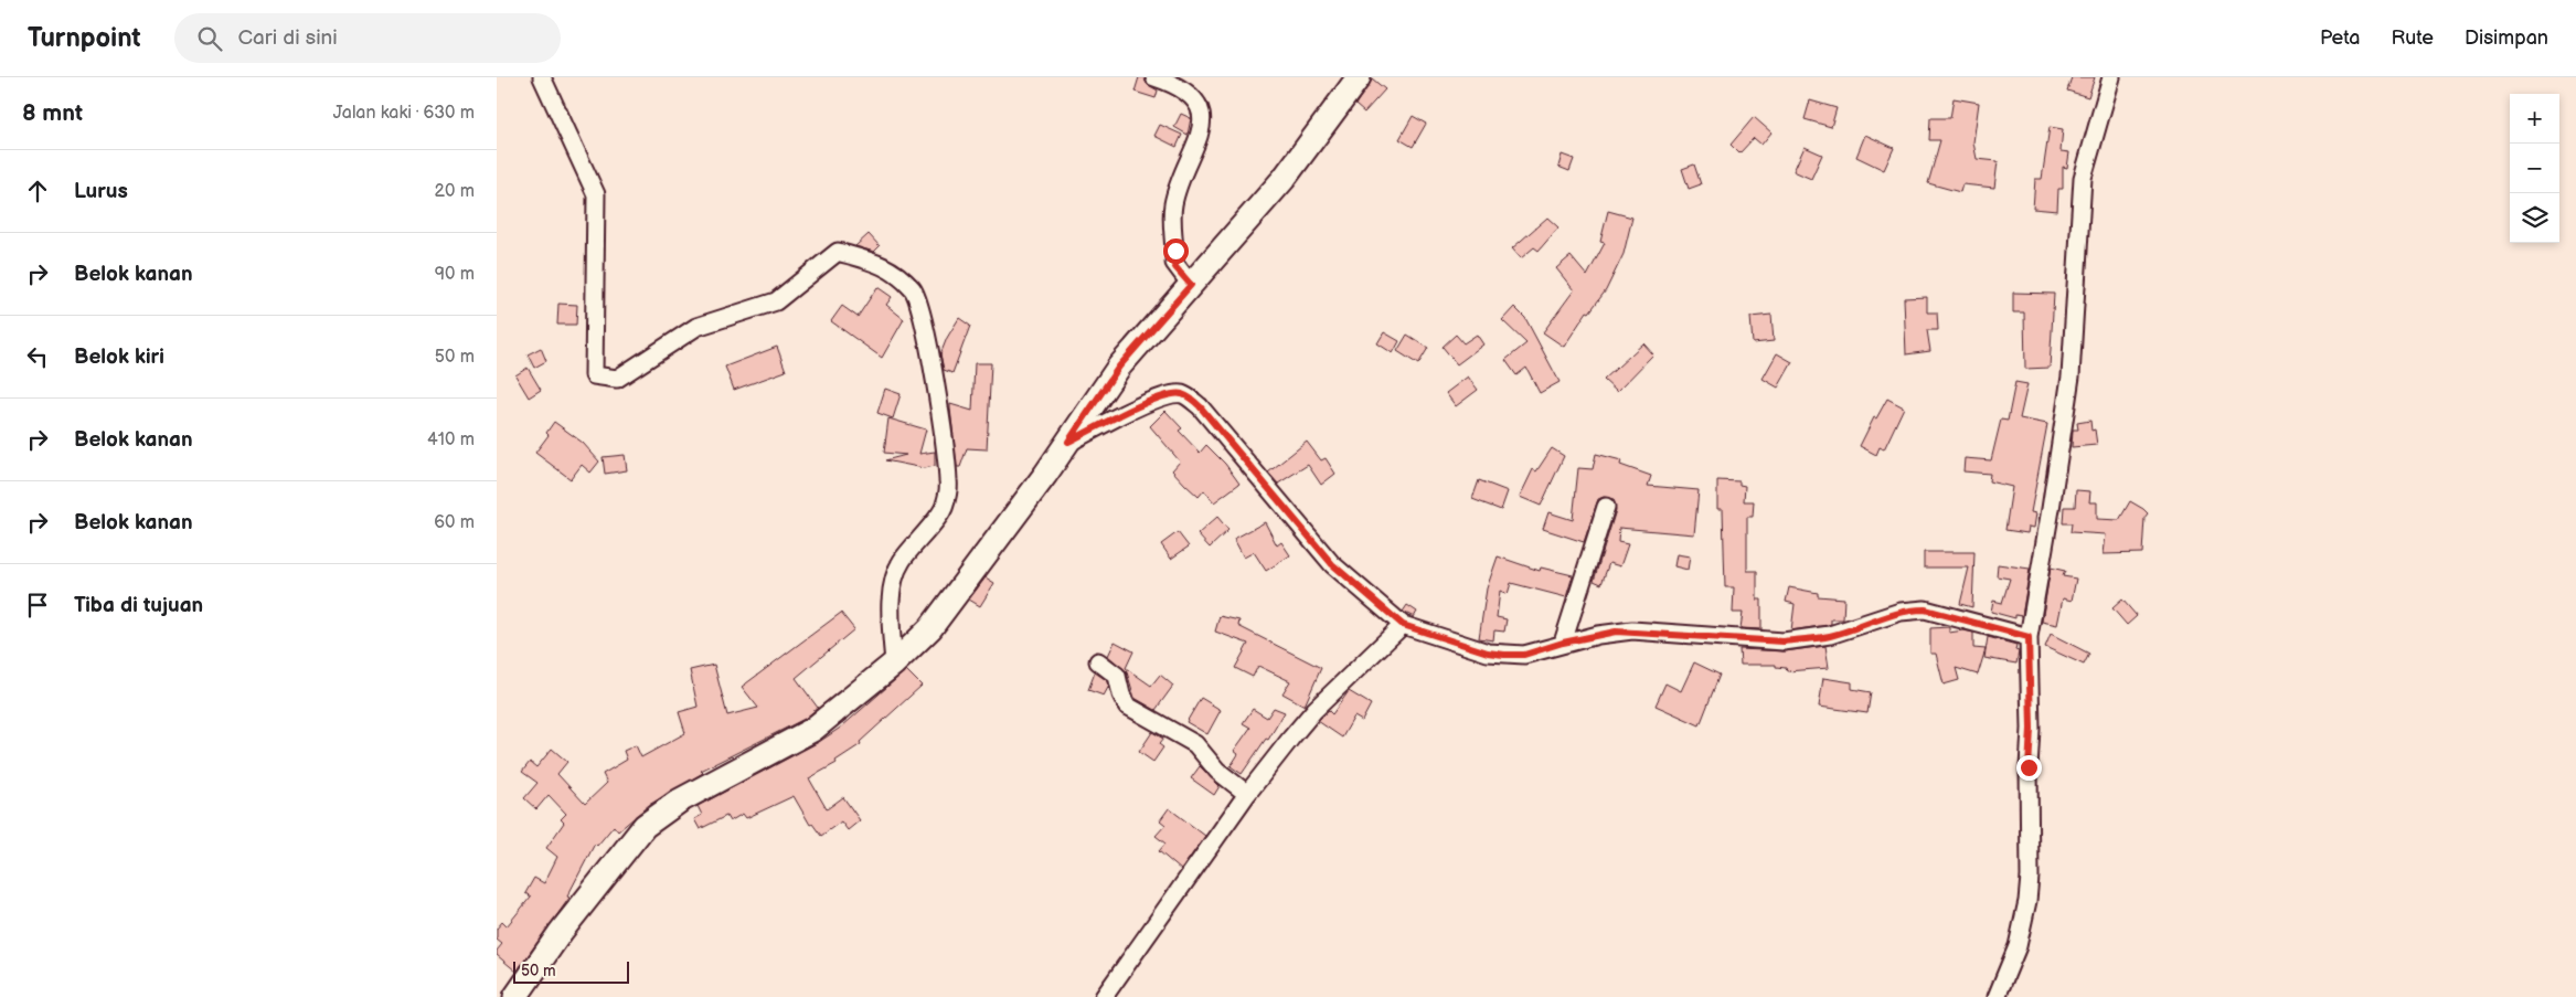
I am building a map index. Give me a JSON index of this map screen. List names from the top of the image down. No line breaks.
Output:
{"scale_bar":"50 m","page":{"header":"Turnpoint","search":"Cari di sini","nav":["Peta","Rute","Disimpan"],"heading":["8 mnt","Jalan kaki · 630 m"],"map_buttons":["+","−"],"list":[["Lurus","20 m"],["Belok kanan","90 m"],["Belok kiri","50 m"],["Belok kanan","410 m"],["Belok kanan","60 m"],"Tiba di tujuan"],"scale":"50 m"}}
